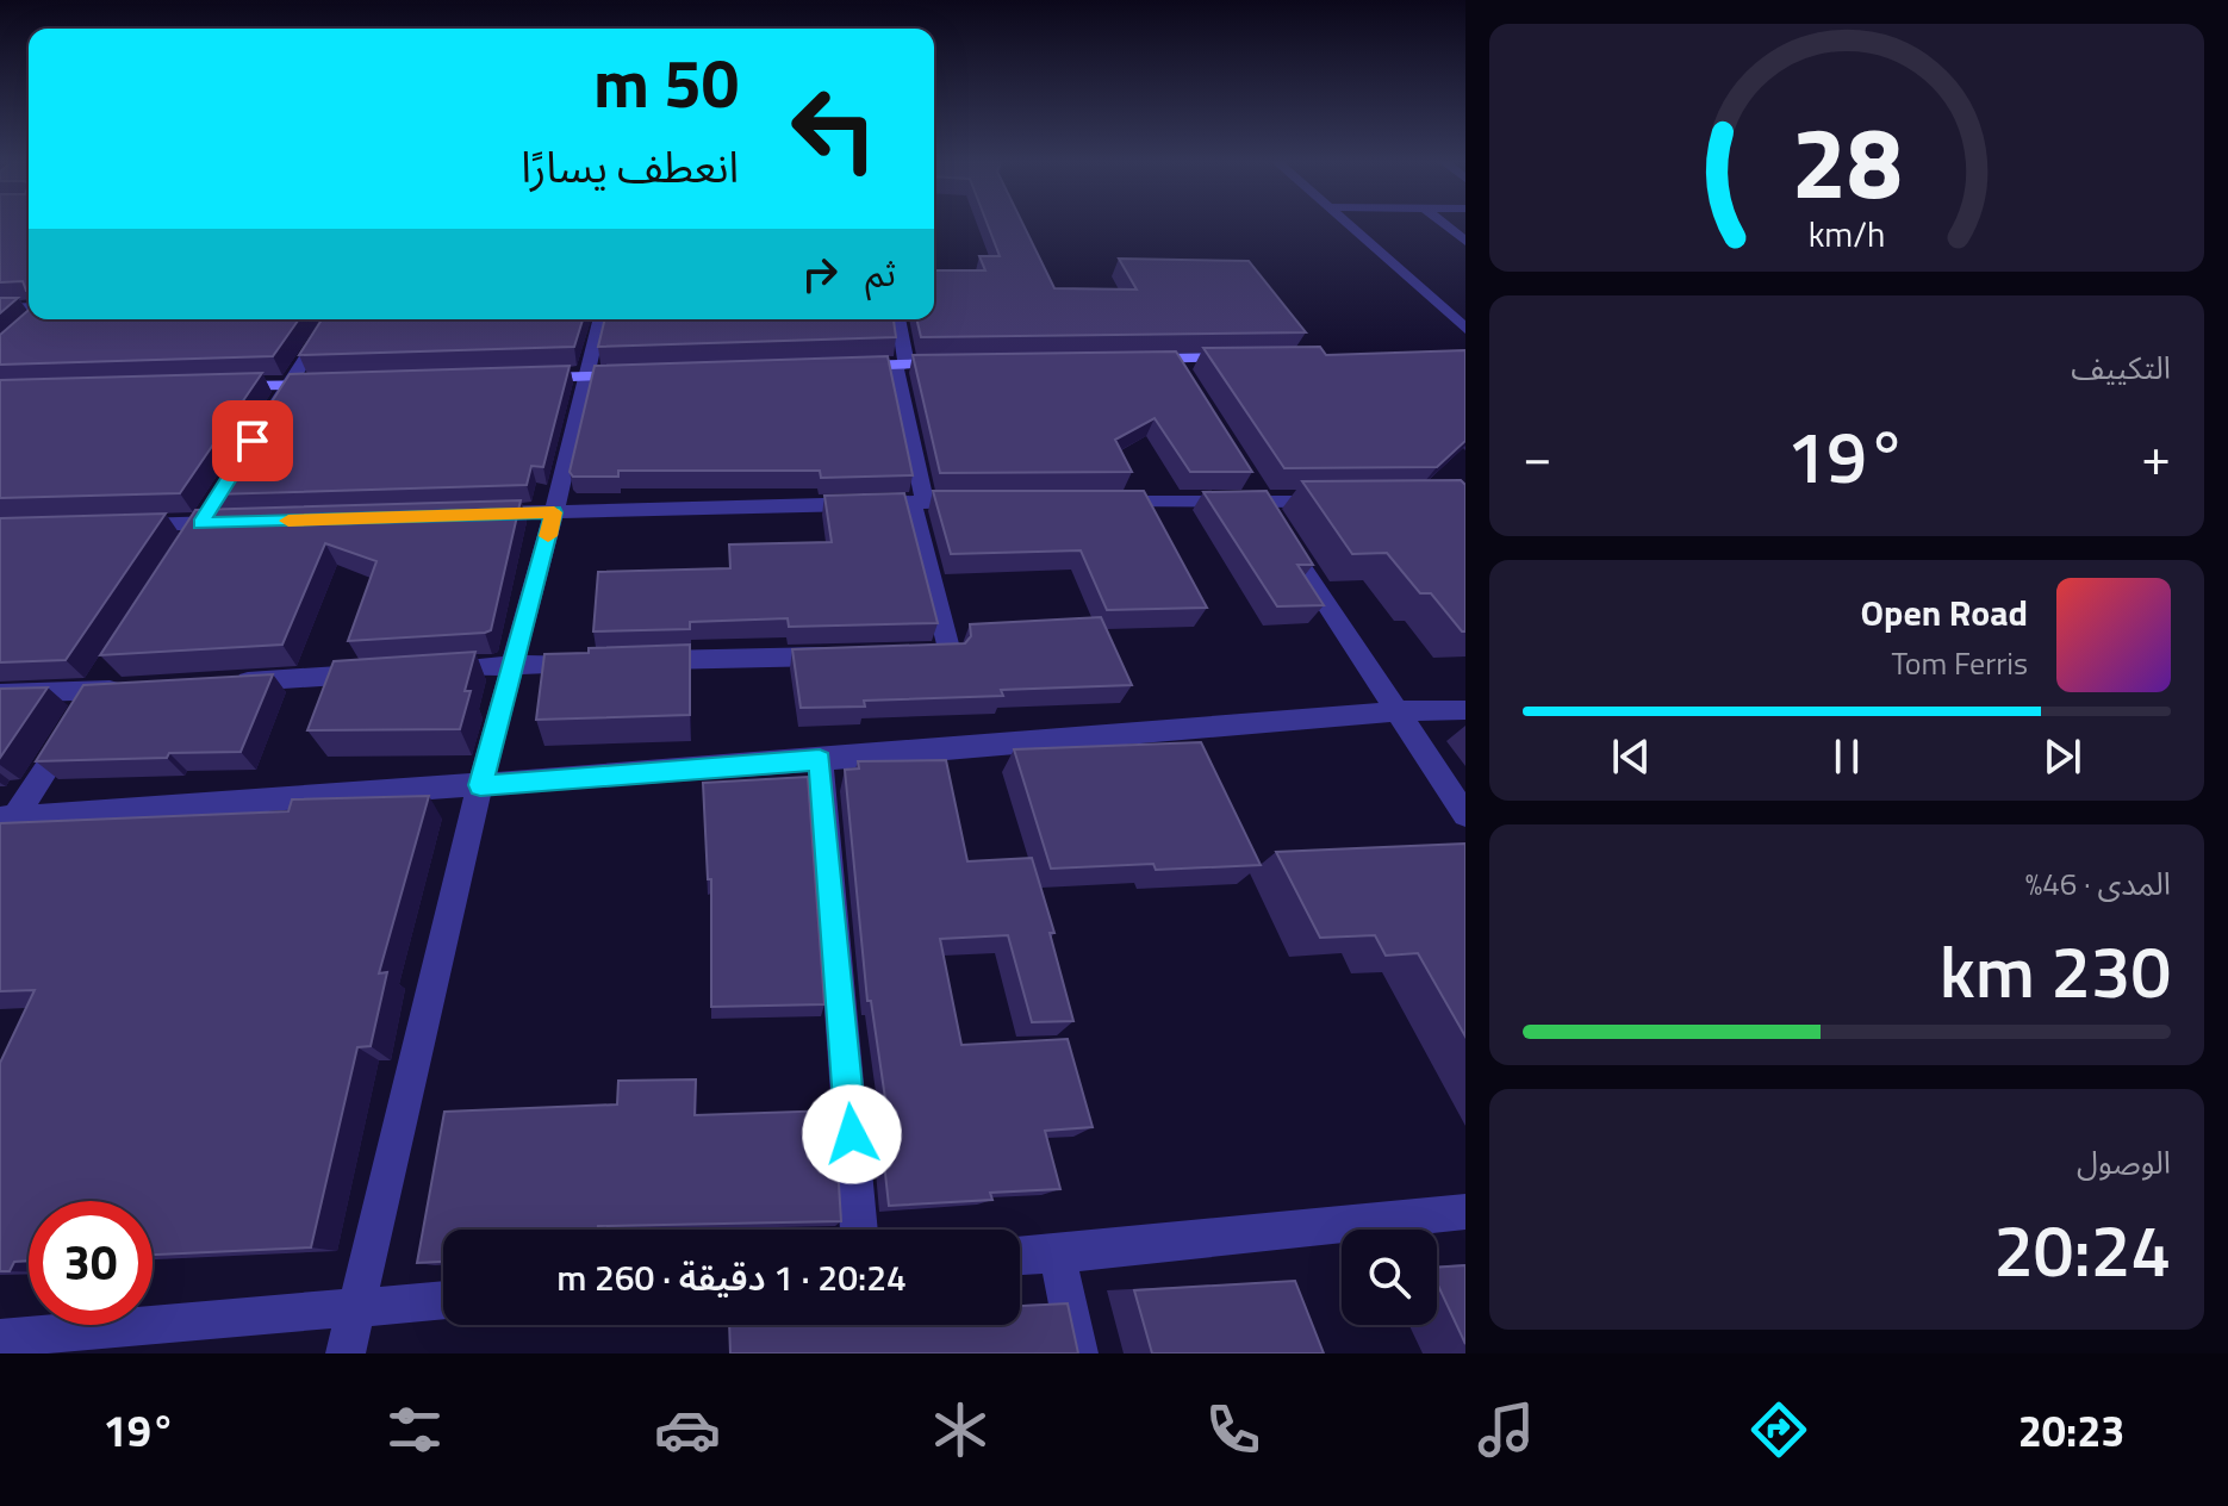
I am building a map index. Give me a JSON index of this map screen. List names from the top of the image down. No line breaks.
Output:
{"page":{"turn":["50 m","انعطف يسارًا"],"then":"ثم","tile":["التكييف",["المدى · 46%","230 km"],["الوصول","20:24"]],"heat":["−","19°","+"],"song":["Open Road","Tom Ferris"],"limit":"30","trip":"20:24 · 1 دقيقة · 260 m","tabs":["20:23","19°"],"gauge":["28","km/h"]}}
